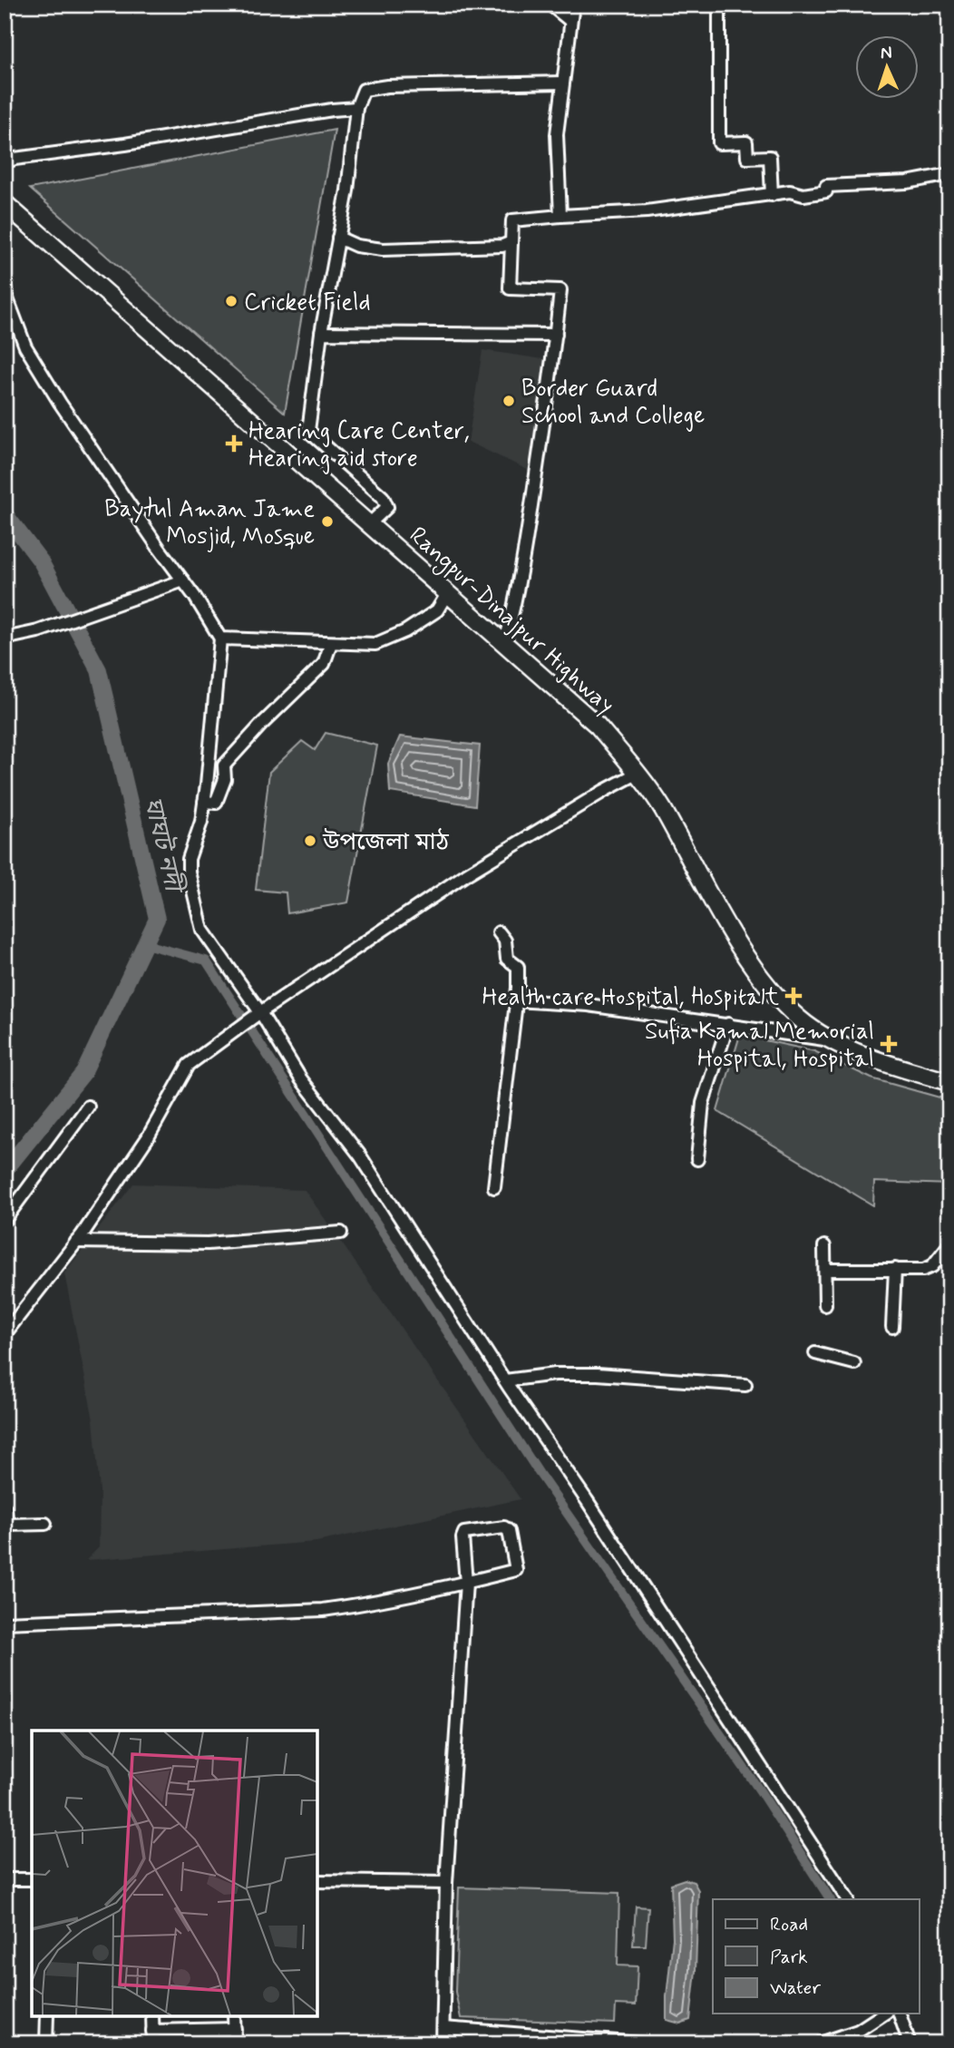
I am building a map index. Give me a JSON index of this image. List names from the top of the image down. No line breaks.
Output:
{"streets":{"highway":["Rangpur-Dinajpur Highway"]},"water":["ঘাঘট নদী"],"places":{"other":["Cricket Field","Border Guard School and College","Baytul Aman Jame Mosjid, Mosque","উপজেলা মাঠ"],"health":["Hearing Care Center, Hearing aid store","Health care Hospital, Hospitalt","Sufia Kamal Memorial Hospital, Hospital"]},"legend":["Road","Park","Water"],"north":"top"}
